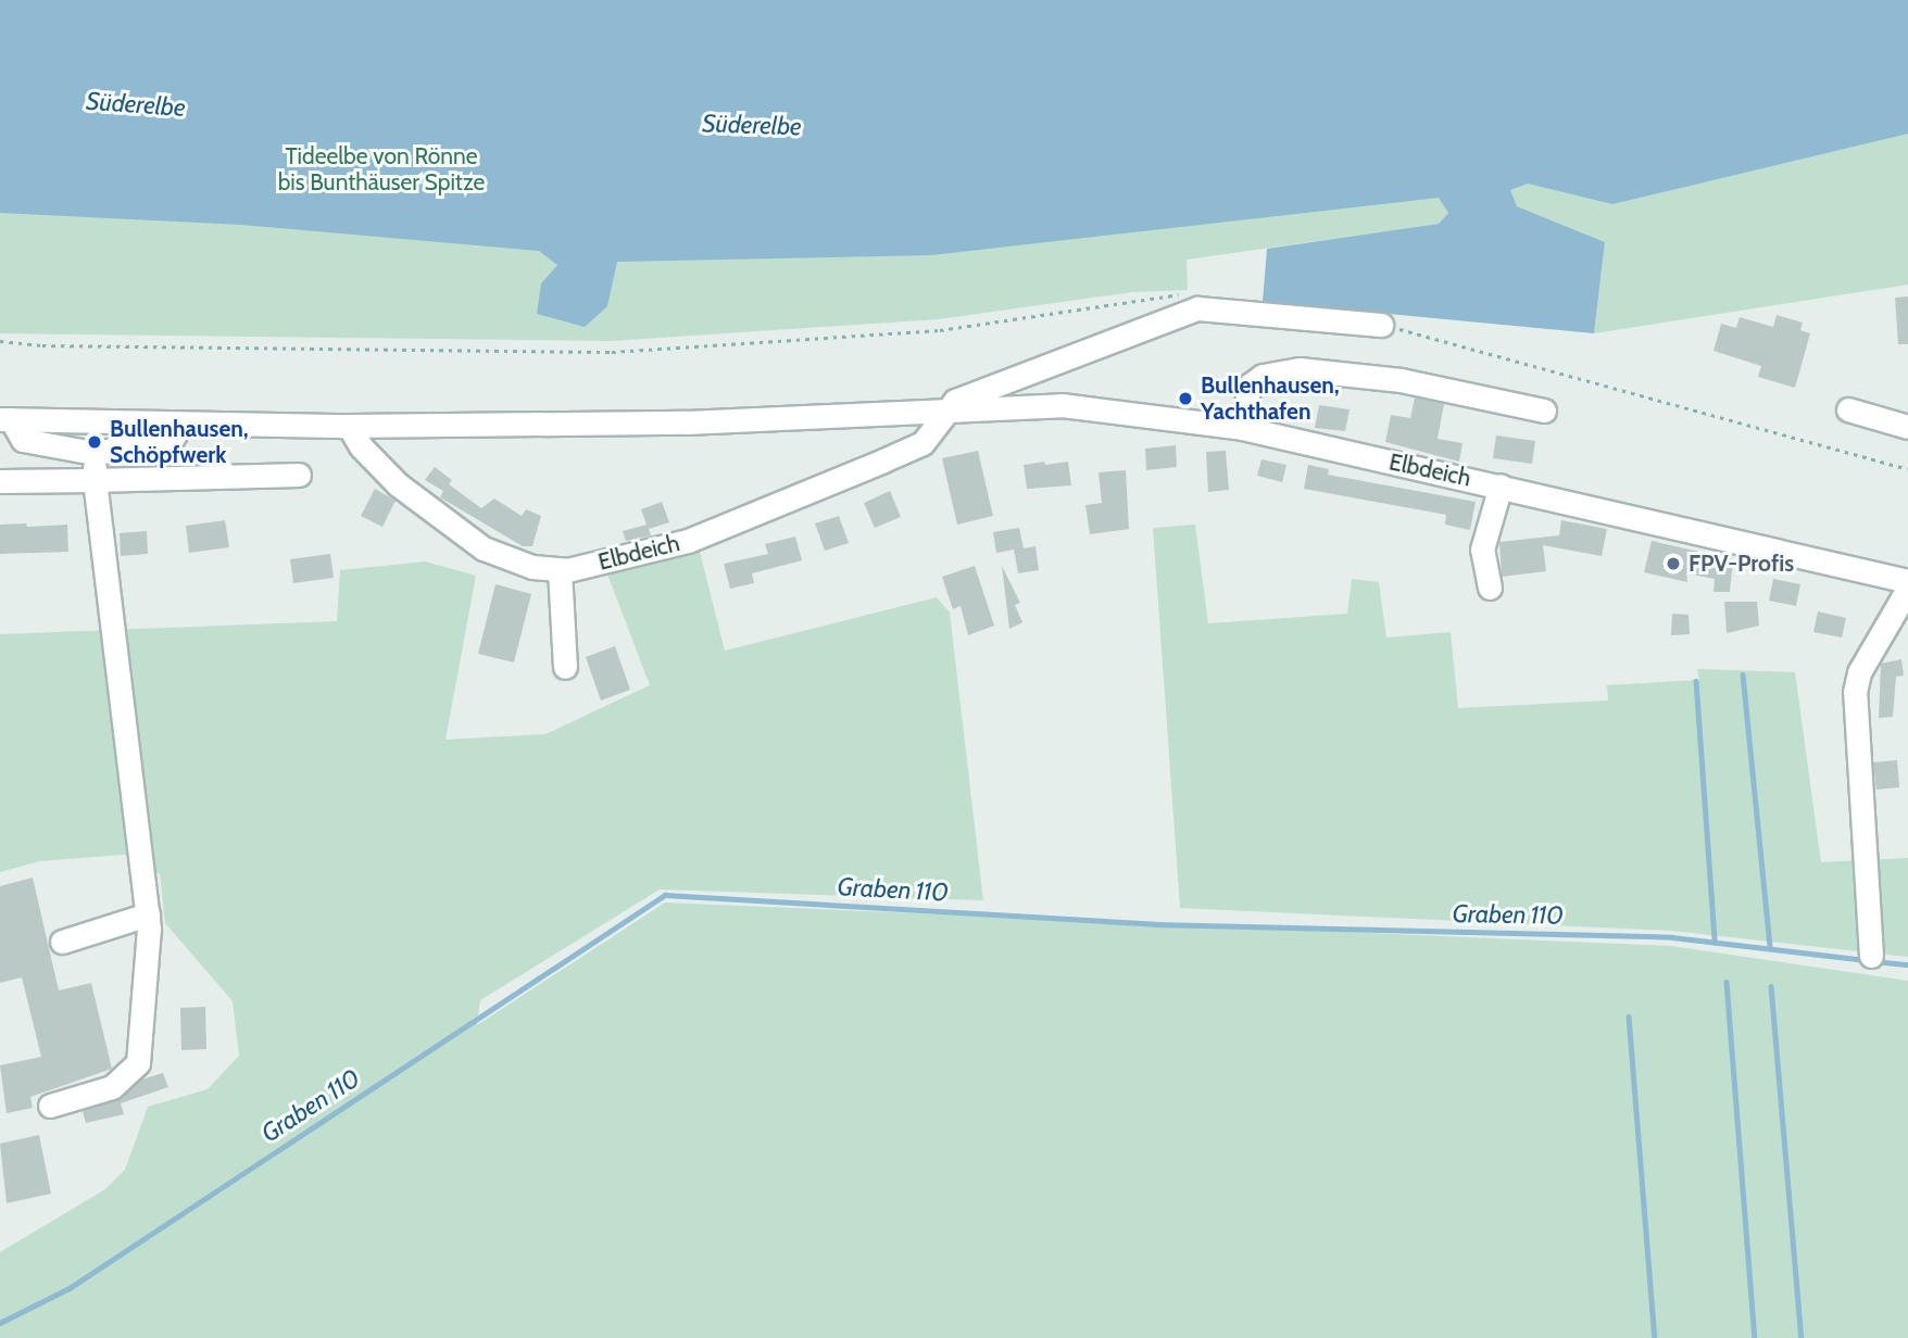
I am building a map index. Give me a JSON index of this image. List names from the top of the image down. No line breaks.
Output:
{"streets":{"street":["Elbdeich"]},"water":["Süderelbe","Graben 110"],"parks":["Tideelbe von Rönne bis Bunthäuser Spitze"],"places":["Bullenhausen, Yachthafen","Bullenhausen, Schöpfwerk","FPV-Profis"]}
